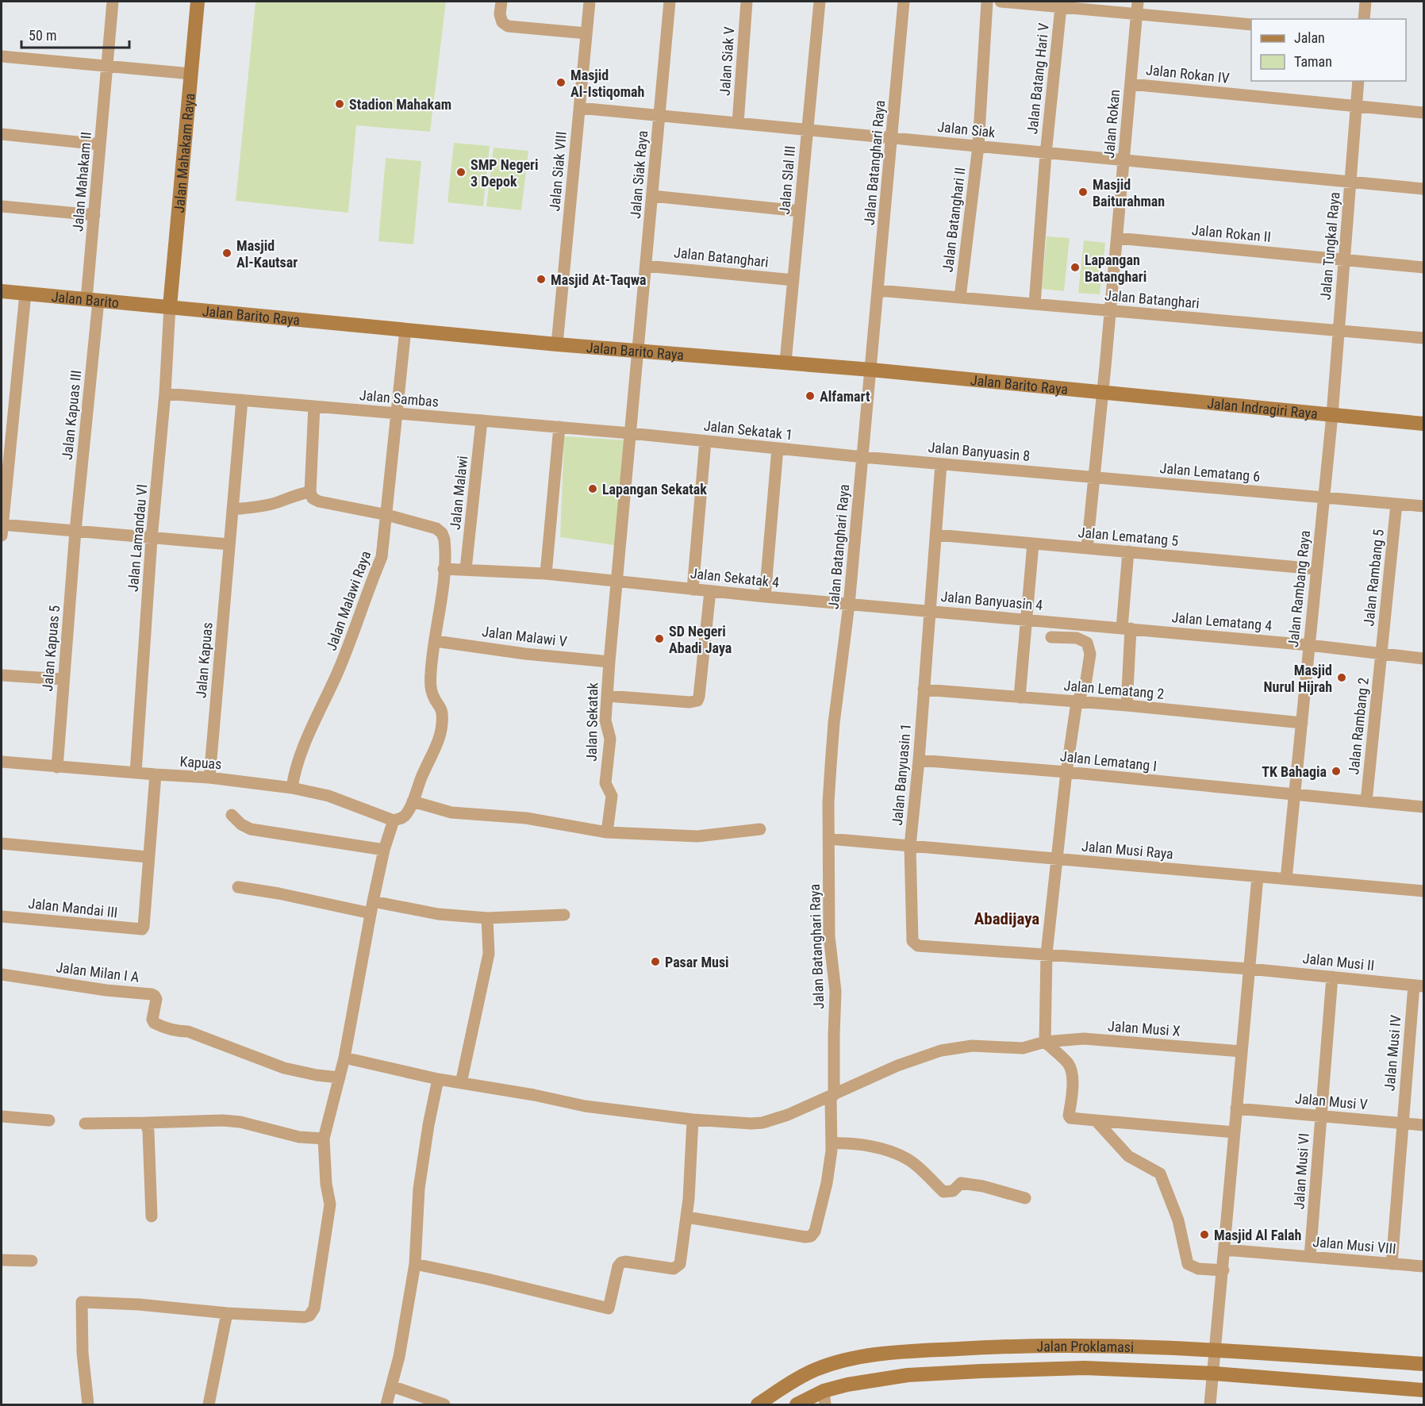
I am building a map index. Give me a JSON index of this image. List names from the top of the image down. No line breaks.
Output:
{"streets":{"street":["Jalan Siak V","Jalan Rokan IV","Jalan Batang Hari V","Jalan Rokan","Jalan Siak","Jalan Mahakam Raya","Jalan Batanghari Raya","Jalan Siak VIII","Jalan Siak Raya","Jalan Slal III","Jalan Mahakam II","Jalan Batanghari II","Jalan Rokan II","Jalan Tungkal Raya","Jalan Batanghari","Jalan Barito","Jalan Barito Raya","Jalan Sambas","Jalan Indragiri Raya","Jalan Kapuas III","Jalan Sekatak 1","Jalan Banyuasin 8","Jalan Lematang 6","Jalan Malawi","Jalan Lematang 5","Jalan Lamandau VI","Jalan Sekatak 4","Jalan Rambang 5","Jalan Rambang Raya","Jalan Malawi Raya","Jalan Banyuasin 4","Jalan Lematang 4","Jalan Malawi V","Jalan Kapuas 5","Jalan Kapuas","Jalan Lematang 2","Jalan Sekatak","Jalan Rambang 2","Jalan Lematang I","Kapuas","Jalan Banyuasin 1","Jalan Musi Raya","Jalan Mandai III","Jalan Musi II","Jalan Milan I A","Jalan Musi X","Jalan Musi IV","Jalan Musi V","Jalan Musi VI","Jalan Musi VIII","Jalan Proklamasi"]},"crossings":[["Jalan Siak V","Jalan Siak"],["Jalan Rokan IV","Jalan Rokan"],["Jalan Rokan IV","Jalan Tungkal Raya"],["Jalan Batang Hari V","Jalan Siak"],["Jalan Batang Hari V","Jalan Batanghari"],["Jalan Rokan","Jalan Siak"],["Jalan Rokan","Jalan Rokan II"],["Jalan Rokan","Jalan Batanghari"],["Jalan Rokan","Jalan Barito Raya"],["Jalan Rokan","Jalan Indragiri Raya"],["Jalan Rokan","Jalan Banyuasin 8"],["Jalan Rokan","Jalan Lematang 6"],["Jalan Rokan","Jalan Lematang 5"],["Jalan Siak","Jalan Batanghari Raya"],["Jalan Siak","Jalan Siak VIII"],["Jalan Siak","Jalan Siak Raya"],["Jalan Siak","Jalan Slal III"],["Jalan Siak","Jalan Batanghari II"],["Jalan Siak","Jalan Tungkal Raya"],["Jalan Mahakam Raya","Jalan Barito"],["Jalan Mahakam Raya","Jalan Barito Raya"],["Jalan Mahakam Raya","Jalan Lamandau VI"],["Jalan Batanghari Raya","Jalan Batanghari"],["Jalan Batanghari Raya","Jalan Barito Raya"],["Jalan Batanghari Raya","Jalan Sekatak 1"],["Jalan Batanghari Raya","Jalan Banyuasin 8"],["Jalan Batanghari Raya","Jalan Sekatak 4"],["Jalan Batanghari Raya","Jalan Banyuasin 4"],["Jalan Batanghari Raya","Jalan Musi Raya"],["Jalan Batanghari Raya","Jalan Musi X"],["Jalan Siak VIII","Jalan Barito Raya"],["Jalan Siak Raya","Jalan Batanghari"],["Jalan Siak Raya","Jalan Barito Raya"],["Jalan Siak Raya","Jalan Sekatak"],["Jalan Slal III","Jalan Batanghari"],["Jalan Slal III","Jalan Barito Raya"],["Jalan Mahakam II","Jalan Barito"],["Jalan Mahakam II","Jalan Kapuas III"],["Jalan Batanghari II","Jalan Batanghari"],["Jalan Rokan II","Jalan Tungkal Raya"],["Jalan Tungkal Raya","Jalan Batanghari"],["Jalan Tungkal Raya","Jalan Indragiri Raya"],["Jalan Tungkal Raya","Jalan Rambang Raya"],["Jalan Barito","Jalan Barito Raya"],["Jalan Barito","Jalan Kapuas III"],["Jalan Barito","Jalan Lamandau VI"],["Jalan Barito Raya","Jalan Indragiri Raya"],["Jalan Barito Raya","Jalan Lamandau VI"],["Jalan Barito Raya","Jalan Malawi Raya"],["Jalan Barito Raya","Jalan Sekatak"],["Jalan Sambas","Jalan Sekatak 1"],["Jalan Sambas","Jalan Malawi"],["Jalan Sambas","Jalan Lamandau VI"],["Jalan Sambas","Jalan Malawi Raya"],["Jalan Sambas","Jalan Kapuas"],["Jalan Sambas","Jalan Sekatak"],["Jalan Indragiri Raya","Jalan Rambang Raya"],["Jalan Kapuas III","Jalan Kapuas 5"],["Jalan Sekatak 1","Jalan Banyuasin 8"],["Jalan Sekatak 1","Jalan Sekatak"],["Jalan Banyuasin 8","Jalan Lematang 6"],["Jalan Banyuasin 8","Jalan Banyuasin 1"],["Jalan Lematang 6","Jalan Rambang 5"],["Jalan Lematang 6","Jalan Rambang Raya"],["Jalan Lematang 5","Jalan Rambang Raya"],["Jalan Lematang 5","Jalan Banyuasin 1"],["Jalan Lamandau VI","Kapuas"],["Jalan Sekatak 4","Jalan Banyuasin 4"],["Jalan Sekatak 4","Jalan Sekatak"],["Jalan Rambang 5","Jalan Lematang 4"],["Jalan Rambang 5","Jalan Rambang 2"],["Jalan Rambang Raya","Jalan Lematang 4"],["Jalan Rambang Raya","Jalan Lematang 2"],["Jalan Rambang Raya","Jalan Lematang I"],["Jalan Rambang Raya","Jalan Musi Raya"],["Jalan Malawi Raya","Kapuas"],["Jalan Banyuasin 4","Jalan Lematang 4"],["Jalan Banyuasin 4","Jalan Banyuasin 1"],["Jalan Lematang 4","Jalan Rambang 2"],["Jalan Malawi V","Jalan Sekatak"],["Jalan Kapuas 5","Kapuas"],["Jalan Kapuas","Kapuas"],["Jalan Lematang 2","Jalan Banyuasin 1"],["Jalan Rambang 2","Jalan Lematang I"],["Jalan Lematang I","Jalan Banyuasin 1"],["Jalan Banyuasin 1","Jalan Musi Raya"],["Jalan Banyuasin 1","Jalan Musi II"],["Jalan Musi II","Jalan Musi IV"],["Jalan Musi II","Jalan Musi VI"],["Jalan Musi IV","Jalan Musi V"],["Jalan Musi IV","Jalan Musi VIII"],["Jalan Musi V","Jalan Musi VI"],["Jalan Musi VI","Jalan Musi VIII"]],"districts":["Abadijaya"],"places":["Masjid Al-Istiqomah","Stadion Mahakam","SMP Negeri 3 Depok","Masjid Baiturahman","Masjid Al-Kautsar","Lapangan Batanghari","Masjid At-Taqwa","Alfamart","Lapangan Sekatak","SD Negeri Abadi Jaya","Masjid Nurul Hijrah","TK Bahagia","Pasar Musi","Masjid Al Falah"],"legend":["Jalan","Taman"],"scale_bar":"50 m"}
